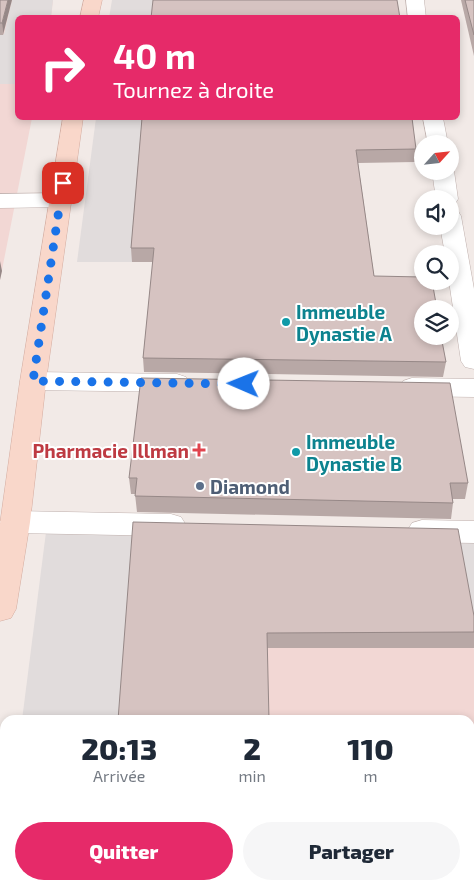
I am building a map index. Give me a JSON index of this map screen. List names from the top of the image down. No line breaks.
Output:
{"places":{"other":["Immeuble Dynastie A","Immeuble Dynastie B","Diamond"],"health":["Pharmacie Illman"]},"north":"top right","page":{"turn":["40 m","Tournez à droite"],"eta":["20:13","Arrivée","2","min","110","m"],"buttons":["Quitter","Partager"]}}
